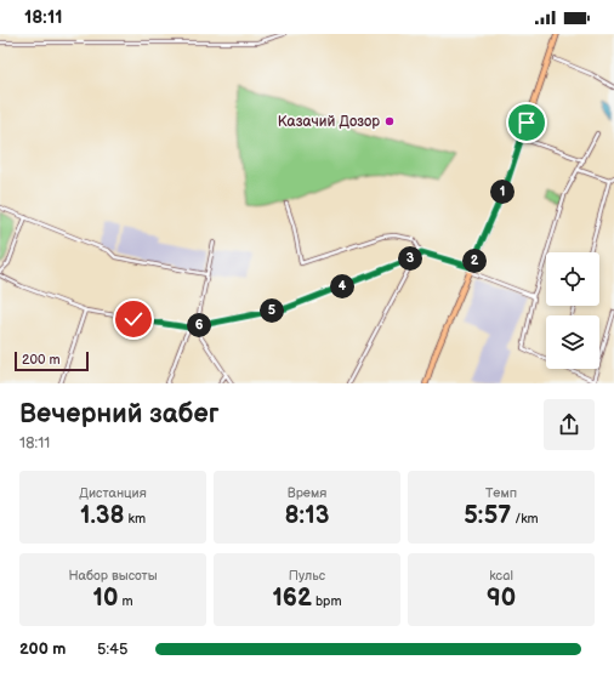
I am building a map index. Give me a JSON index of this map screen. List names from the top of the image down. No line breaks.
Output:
{"places":["Казачий Дозор"],"scale_bar":"200 m","page":{"status":"18:11","pins":["1","3","2","4","5","6"],"scale":"200 m","heading":["Вечерний забег","18:11"],"stats":[["Дистанция","1.38 km"],["Время","8:13"],["Темп","5:57 /km"],["Набор высоты","10 m"],["Пульс","162 bpm"],["kcal","90"]],"list":[{"name":"200 m","note":"5:45"}]}}
